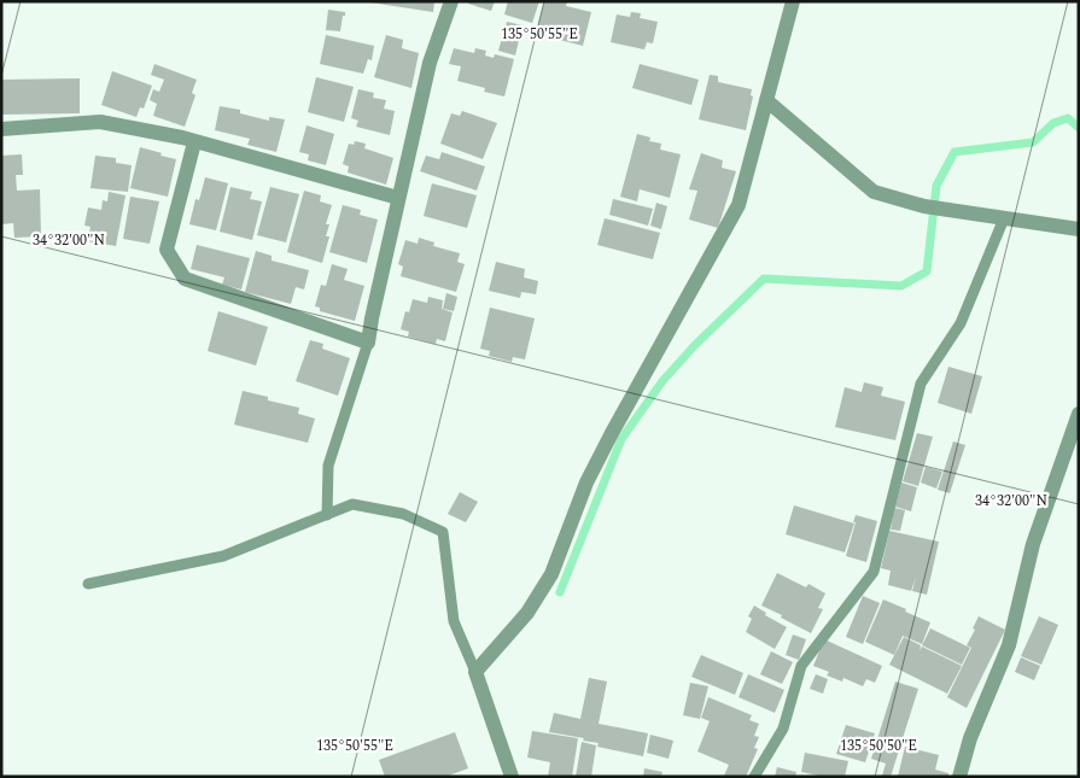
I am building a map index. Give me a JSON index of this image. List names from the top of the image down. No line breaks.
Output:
{"coordinates":["135°50'55\"E","34°32'00\"N","135°50'50\"E"]}
